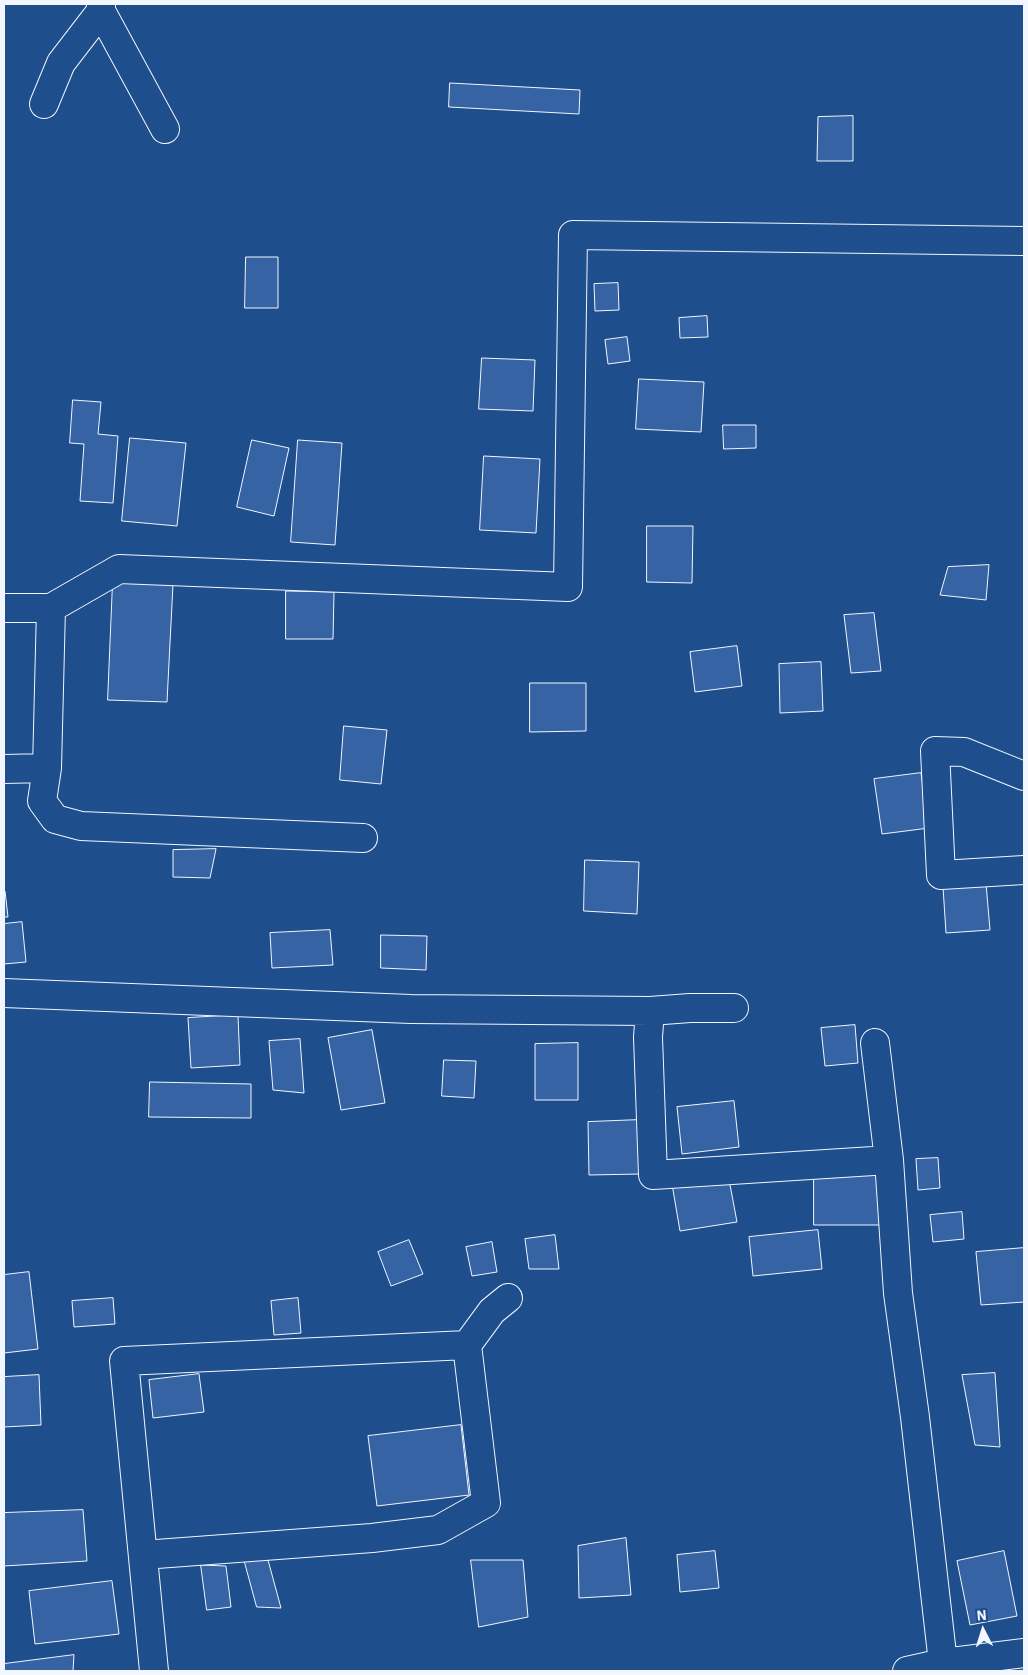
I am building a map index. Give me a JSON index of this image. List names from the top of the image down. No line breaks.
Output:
{"north":"top"}
